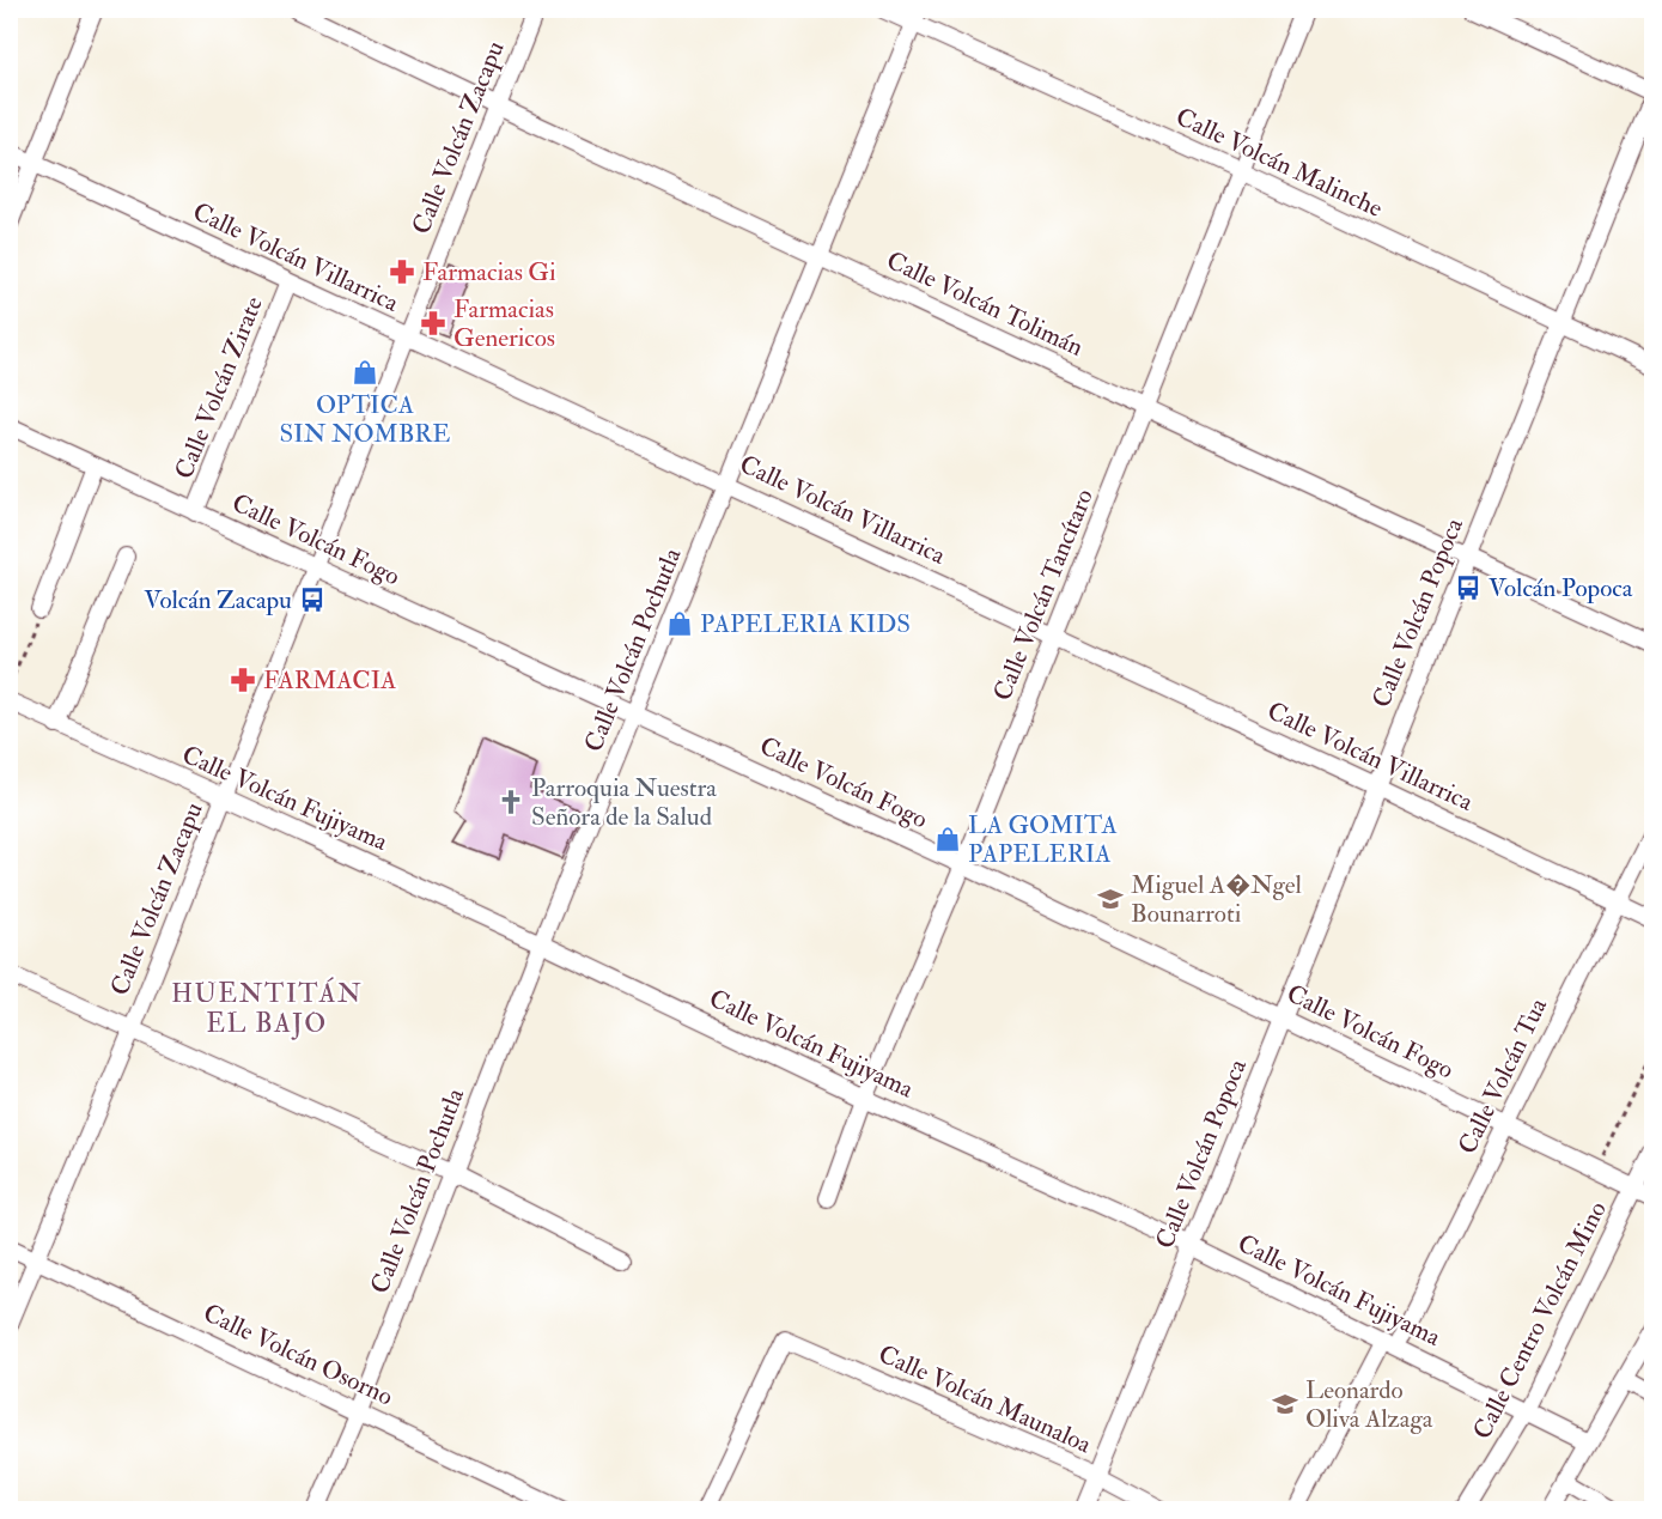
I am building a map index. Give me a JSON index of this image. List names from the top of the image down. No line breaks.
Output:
{"streets":{"street":["Calle Volcán Zacapu","Calle Volcán Malinche","Calle Volcán Villarrica","Calle Volcán Tolimán","Calle Volcán Zirate","Calle Volcán Fogo","Calle Volcán Tancítaro","Calle Volcán Popoca","Calle Volcán Pochutla","Calle Volcán Fujiyama","Calle Volcán Tua","Calle Centro Volcán Mino","Calle Volcán Osorno","Calle Volcán Maunaloa"]},"crossings":[["Calle Volcán Zacapu","Calle Volcán Villarrica"],["Calle Volcán Zacapu","Calle Volcán Tolimán"],["Calle Volcán Zacapu","Calle Volcán Fogo"],["Calle Volcán Zacapu","Calle Volcán Fujiyama"],["Calle Volcán Zacapu","Calle Volcán Osorno"],["Calle Volcán Malinche","Calle Volcán Tancítaro"],["Calle Volcán Malinche","Calle Volcán Popoca"],["Calle Volcán Malinche","Calle Volcán Pochutla"],["Calle Volcán Villarrica","Calle Volcán Zirate"],["Calle Volcán Villarrica","Calle Volcán Tancítaro"],["Calle Volcán Villarrica","Calle Volcán Popoca"],["Calle Volcán Villarrica","Calle Volcán Pochutla"],["Calle Volcán Villarrica","Calle Volcán Tua"],["Calle Volcán Tolimán","Calle Volcán Tancítaro"],["Calle Volcán Tolimán","Calle Volcán Popoca"],["Calle Volcán Tolimán","Calle Volcán Pochutla"],["Calle Volcán Zirate","Calle Volcán Fogo"],["Calle Volcán Fogo","Calle Volcán Tancítaro"],["Calle Volcán Fogo","Calle Volcán Popoca"],["Calle Volcán Fogo","Calle Volcán Pochutla"],["Calle Volcán Fogo","Calle Volcán Tua"],["Calle Volcán Fogo","Calle Centro Volcán Mino"],["Calle Volcán Tancítaro","Calle Volcán Fujiyama"],["Calle Volcán Popoca","Calle Volcán Fujiyama"],["Calle Volcán Popoca","Calle Volcán Maunaloa"],["Calle Volcán Pochutla","Calle Volcán Fujiyama"],["Calle Volcán Pochutla","Calle Volcán Osorno"],["Calle Volcán Fujiyama","Calle Volcán Tua"],["Calle Volcán Fujiyama","Calle Centro Volcán Mino"]],"districts":["HUENTITÁN EL BAJO"],"places":{"pharmacy":["Farmacias Gi","Farmacias Genericos","FARMACIA"],"shop":["OPTICA SIN NOMBRE","PAPELERIA KIDS","LA GOMITA PAPELERIA"],"bus stop":["Volcán Popoca","Volcán Zacapu"],"church":["Parroquia Nuestra Señora de la Salud"],"school or university":["Miguel A�Ngel Bounarroti","Leonardo Oliva Alzaga"]}}
